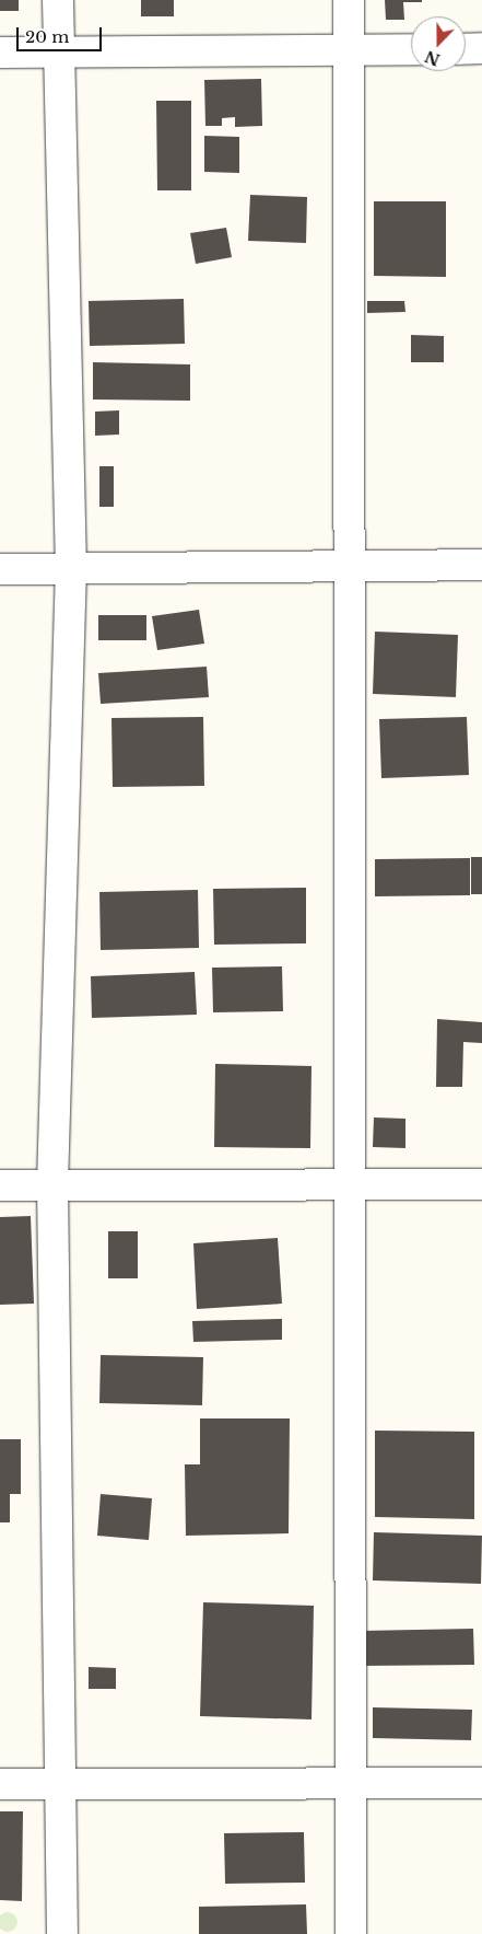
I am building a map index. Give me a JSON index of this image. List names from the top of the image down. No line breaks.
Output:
{"scale_bar":"20 m","north":"bottom"}
